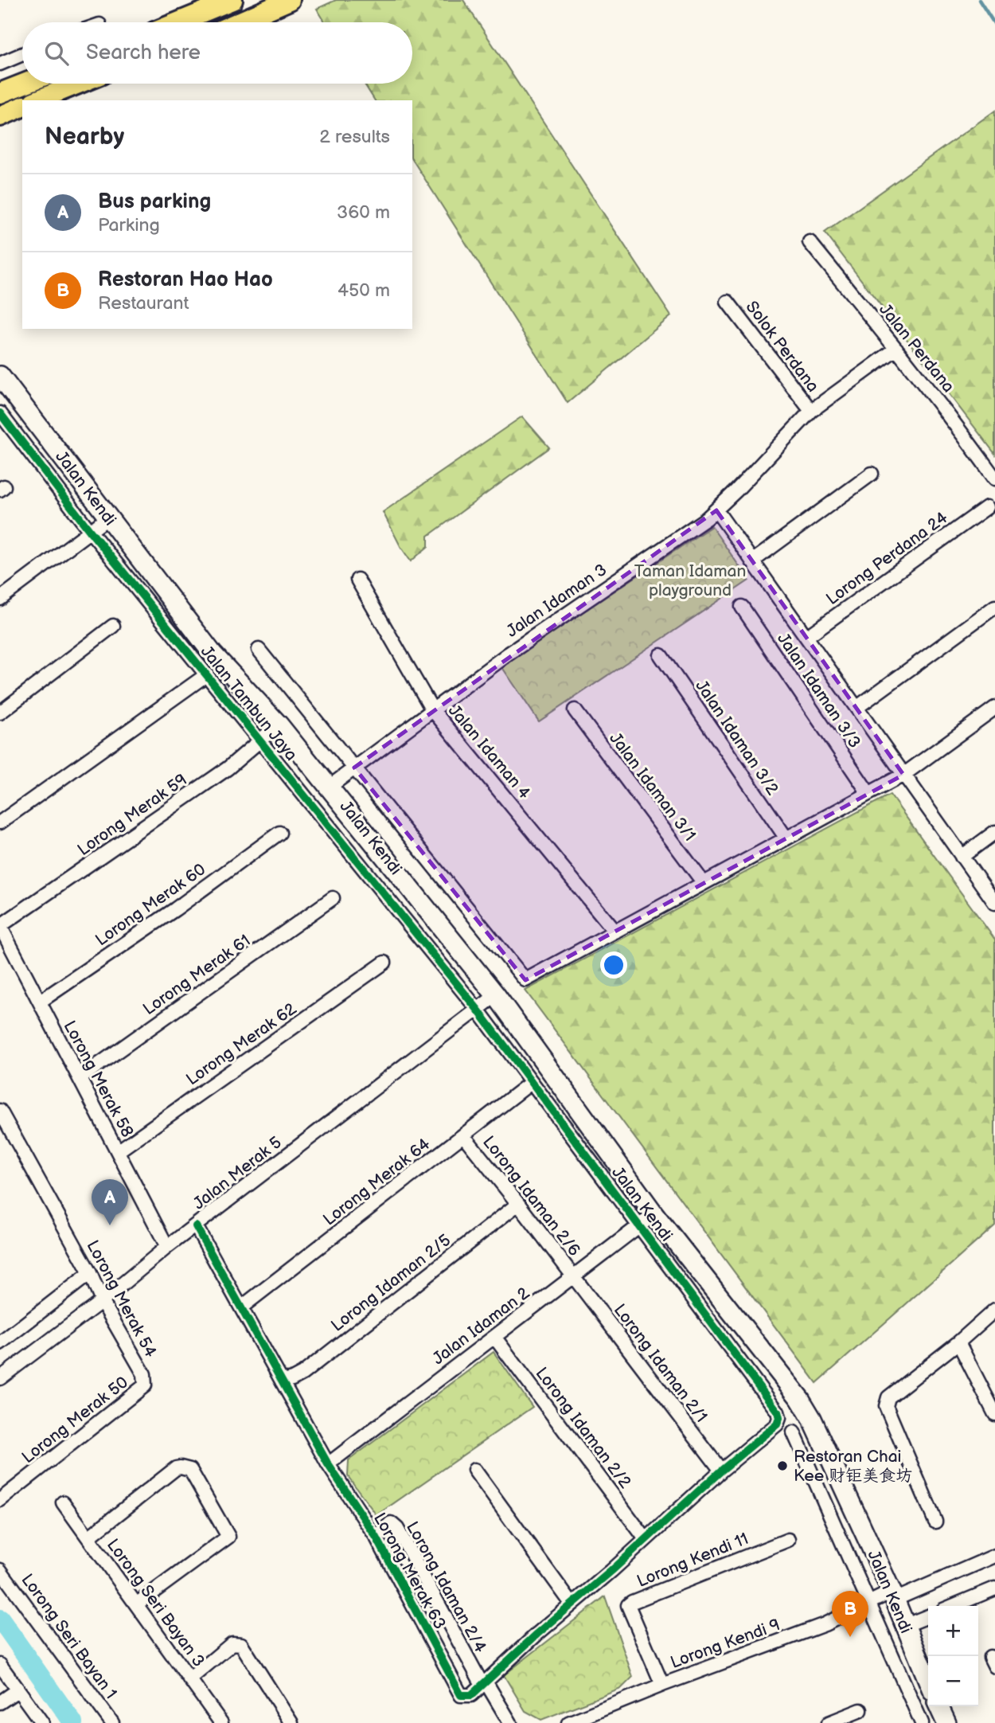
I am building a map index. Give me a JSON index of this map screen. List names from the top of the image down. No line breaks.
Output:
{"streets":{"street":["Solok Perdana","Jalan Perdana","Jalan Kendi","Lorong Perdana 24","Jalan Idaman 3","Jalan Idaman 3/3","Jalan Tambun Jaya","Jalan Idaman 3/2","Jalan Idaman 4","Jalan Idaman 3/1","Lorong Merak 59","Lorong Merak 60","Lorong Merak 61","Lorong Merak 62","Lorong Merak 58","Jalan Merak 5","Lorong Merak 64","Lorong Idaman 2/6","Lorong Idaman 2/5","Lorong Merak 54","Jalan Idaman 2","Lorong Idaman 2/1","Lorong Merak 50","Lorong Idaman 2/2","Lorong Kendi 11","Lorong Merak 63","Lorong Idaman 2/4","Lorong Seri Bayan 3","Lorong Seri Bayan 1","Lorong Kendi 9"]},"crossings":[["Solok Perdana","Jalan Idaman 3"],["Jalan Perdana","Jalan Idaman 3"],["Jalan Kendi","Jalan Idaman 3"],["Jalan Kendi","Jalan Tambun Jaya"],["Jalan Kendi","Jalan Idaman 4"],["Jalan Kendi","Lorong Merak 59"],["Jalan Kendi","Jalan Merak 5"],["Jalan Kendi","Lorong Merak 64"],["Jalan Kendi","Jalan Idaman 2"],["Jalan Kendi","Lorong Idaman 2/1"],["Jalan Kendi","Lorong Kendi 9"],["Jalan Idaman 3","Jalan Idaman 4"],["Jalan Tambun Jaya","Lorong Merak 59"],["Jalan Tambun Jaya","Jalan Merak 5"],["Lorong Merak 59","Lorong Merak 58"],["Lorong Merak 60","Lorong Merak 58"],["Lorong Merak 61","Lorong Merak 58"],["Lorong Merak 62","Lorong Merak 58"],["Lorong Merak 58","Jalan Merak 5"],["Jalan Merak 5","Lorong Merak 54"],["Jalan Merak 5","Lorong Merak 63"],["Lorong Merak 64","Lorong Idaman 2/6"],["Lorong Merak 64","Lorong Merak 63"],["Lorong Idaman 2/6","Lorong Idaman 2/5"],["Lorong Idaman 2/6","Jalan Idaman 2"],["Lorong Idaman 2/6","Lorong Idaman 2/1"],["Lorong Idaman 2/5","Lorong Merak 63"],["Lorong Merak 54","Lorong Merak 50"],["Jalan Idaman 2","Lorong Idaman 2/1"],["Jalan Idaman 2","Lorong Idaman 2/2"],["Jalan Idaman 2","Lorong Merak 63"],["Lorong Kendi 11","Lorong Kendi 9"],["Lorong Merak 63","Lorong Idaman 2/4"]],"parks":["Taman Idaman playground"],"places":["Restoran Chai Kee 财钜美食坊"],"page":{"search":"Search here","heading":["Nearby","2 results"],"list":[{"mark":"A","name":"Bus parking","note":"Parking","value":"360 m"},{"mark":"B","name":"Restoran Hao Hao","note":"Restaurant","value":"450 m"}],"pins":["A","B"],"map_buttons":["+","−"]}}
